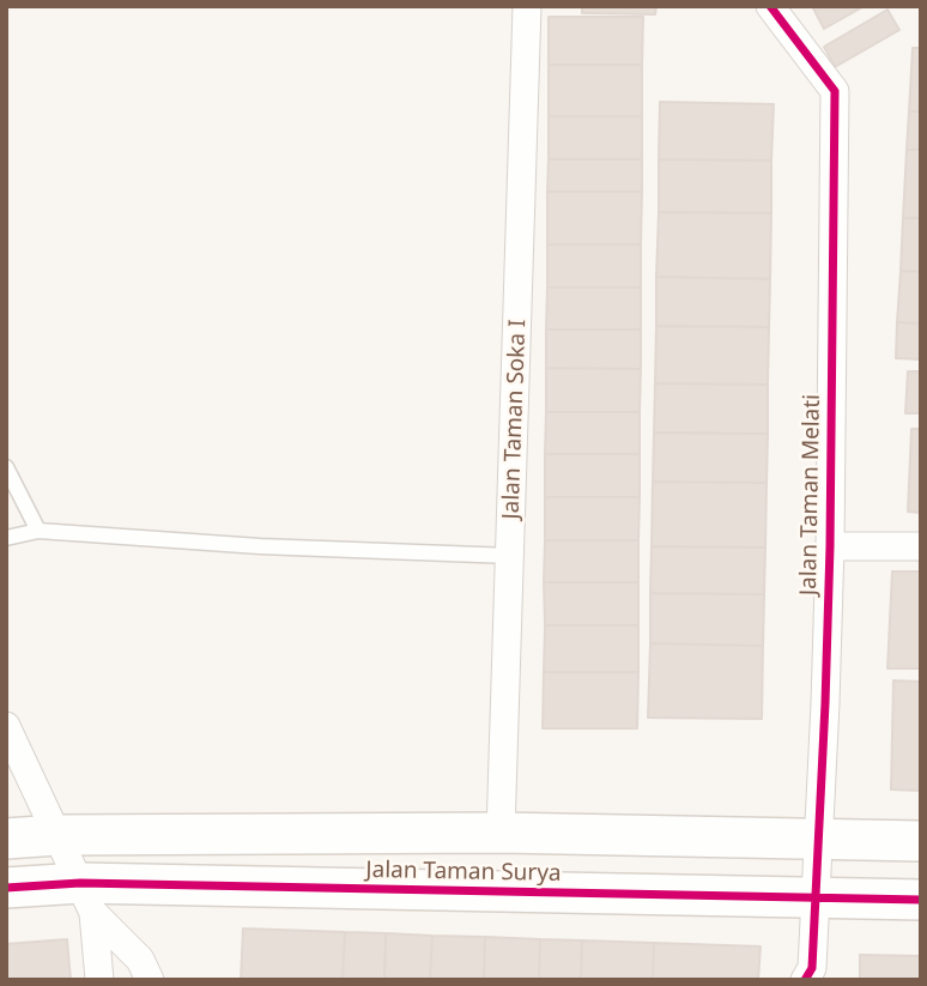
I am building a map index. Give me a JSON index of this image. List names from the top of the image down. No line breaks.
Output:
{"streets":{"street":["Jalan Taman Soka I","Jalan Taman Melati","Jalan Taman Surya"]},"crossings":[["Jalan Taman Soka I","Jalan Taman Surya"],["Jalan Taman Melati","Jalan Taman Surya"]]}
